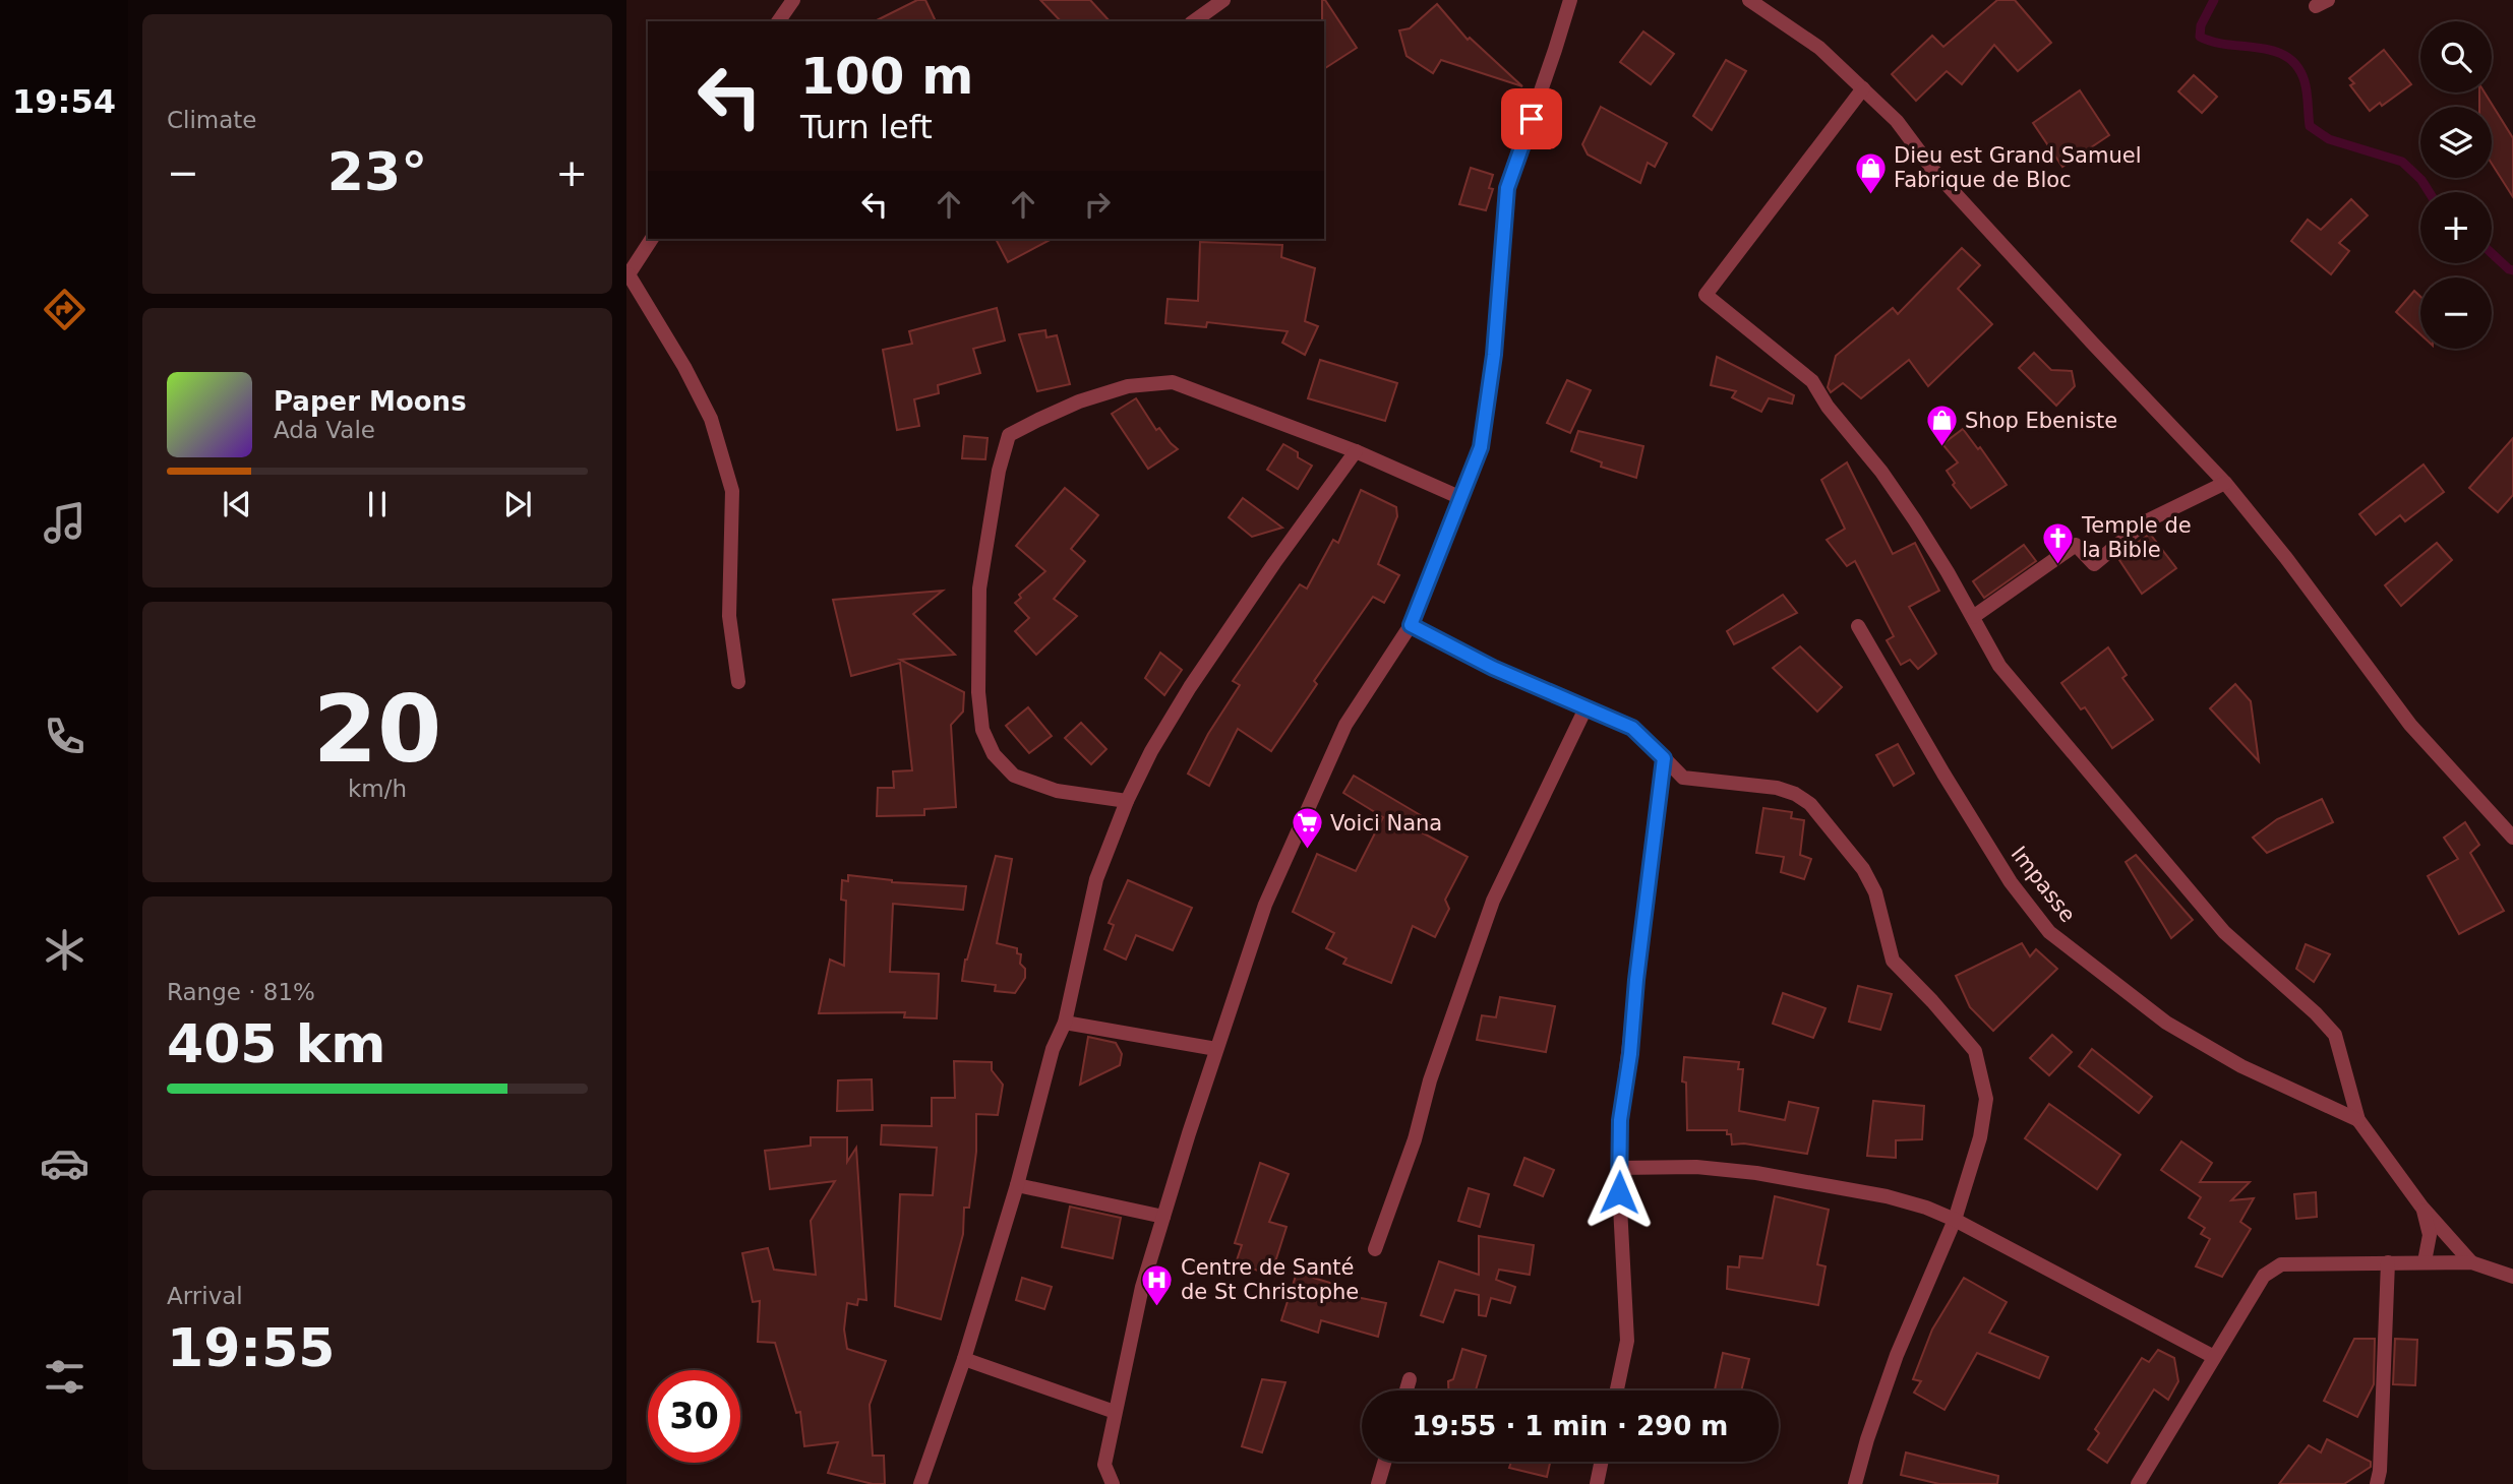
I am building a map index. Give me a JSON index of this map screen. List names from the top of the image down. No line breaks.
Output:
{"streets":{"street":["Impasse"]},"places":{"shop":["Dieu est Grand Samuel Fabrique de Bloc","Shop Ebeniste"],"church":["Temple de la Bible"],"supermarket":["Voici Nana"],"hospital":["Centre de Santé de St Christophe"]},"page":{"tabs":"19:54","tile":["Climate",["20","km/h"],["Range · 81%","405 km"],["Arrival","19:55"]],"map_buttons":["+","−"],"turn":["100 m","Turn left"],"heat":["−","23°","+"],"song":["Paper Moons","Ada Vale"],"limit":"30","trip":"19:55 · 1 min · 290 m"}}
